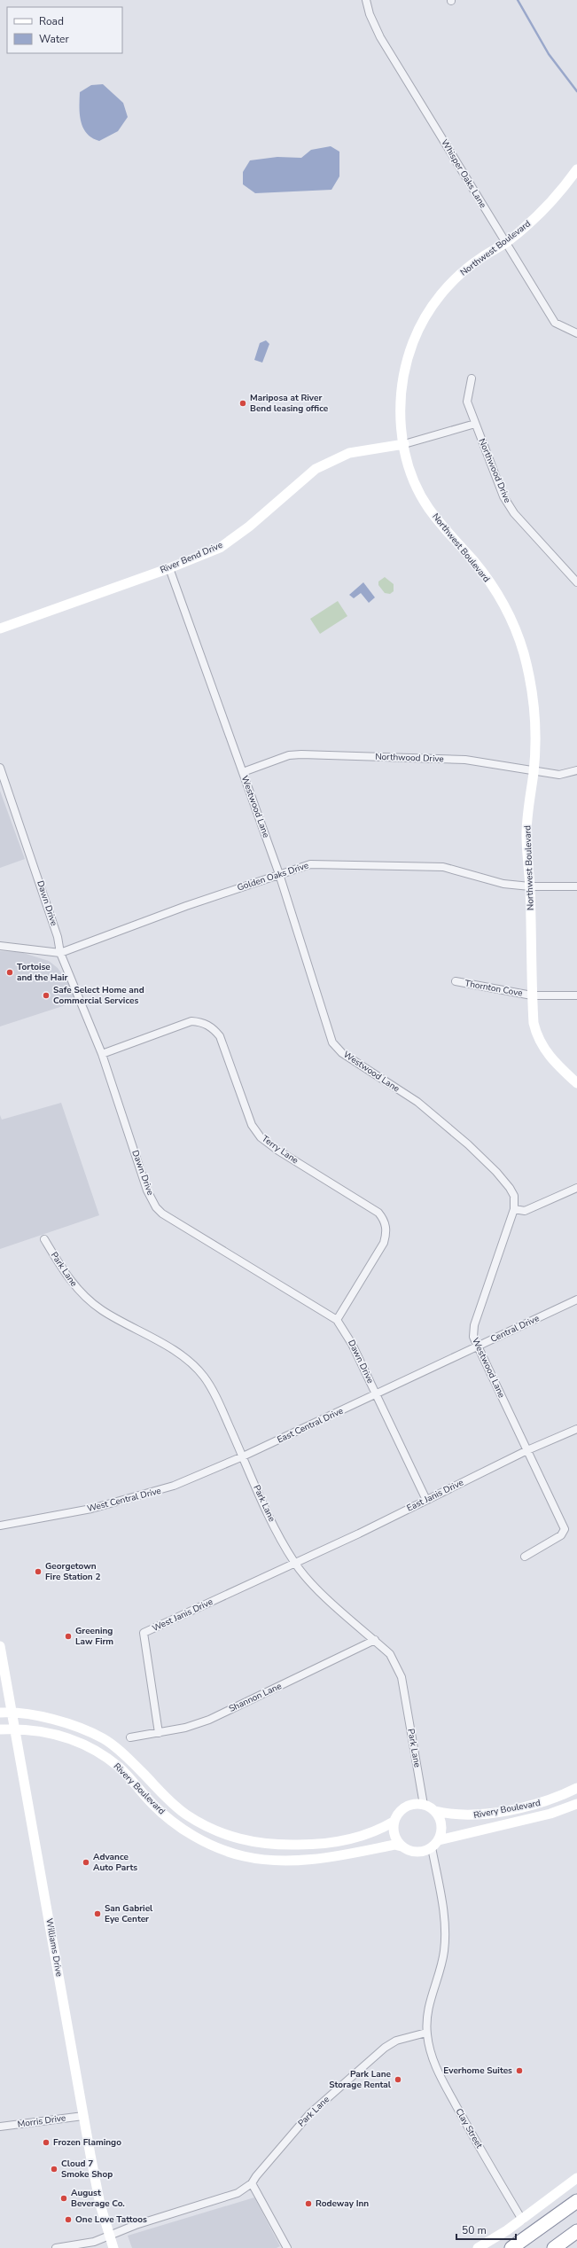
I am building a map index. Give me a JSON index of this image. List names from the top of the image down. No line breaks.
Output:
{"streets":{"street":["Whisper Oaks Lane","Northwest Boulevard","Northwood Drive","River Bend Drive","Westwood Lane","Golden Oaks Drive","Dawn Drive","Thornton Cove","Terry Lane","Park Lane","Central Drive","East Central Drive","East Janis Drive","West Central Drive","West Janis Drive","Shannon Lane","Rivery Boulevard","Williams Drive","Morris Drive","Clay Street"]},"crossings":[["Whisper Oaks Lane","Northwest Boulevard"],["Northwest Boulevard","Northwood Drive"],["Northwest Boulevard","River Bend Drive"],["Northwest Boulevard","Golden Oaks Drive"],["Northwest Boulevard","Thornton Cove"],["Northwood Drive","Westwood Lane"],["River Bend Drive","Westwood Lane"],["Westwood Lane","Golden Oaks Drive"],["Westwood Lane","Central Drive"],["Westwood Lane","East Janis Drive"],["Golden Oaks Drive","Dawn Drive"],["Dawn Drive","Terry Lane"],["Dawn Drive","Central Drive"],["Dawn Drive","East Central Drive"],["Dawn Drive","East Janis Drive"],["Park Lane","East Central Drive"],["Park Lane","East Janis Drive"],["Park Lane","West Central Drive"],["Park Lane","West Janis Drive"],["Park Lane","Shannon Lane"],["Park Lane","Rivery Boulevard"],["Park Lane","Williams Drive"],["Park Lane","Clay Street"],["Central Drive","East Central Drive"],["East Central Drive","West Central Drive"],["East Janis Drive","West Janis Drive"],["West Janis Drive","Shannon Lane"],["Rivery Boulevard","Williams Drive"],["Williams Drive","Morris Drive"]],"places":["Mariposa at River Bend leasing office","Tortoise and the Hair","Safe Select Home and Commercial Services","Georgetown Fire Station 2","Greening Law Firm","Advance Auto Parts","San Gabriel Eye Center","Everhome Suites","Park Lane Storage Rental","Frozen Flamingo","Cloud 7 Smoke Shop","August Beverage Co.","Rodeway Inn","One Love Tattoos"],"legend":["Road","Water"],"scale_bar":"50 m"}
